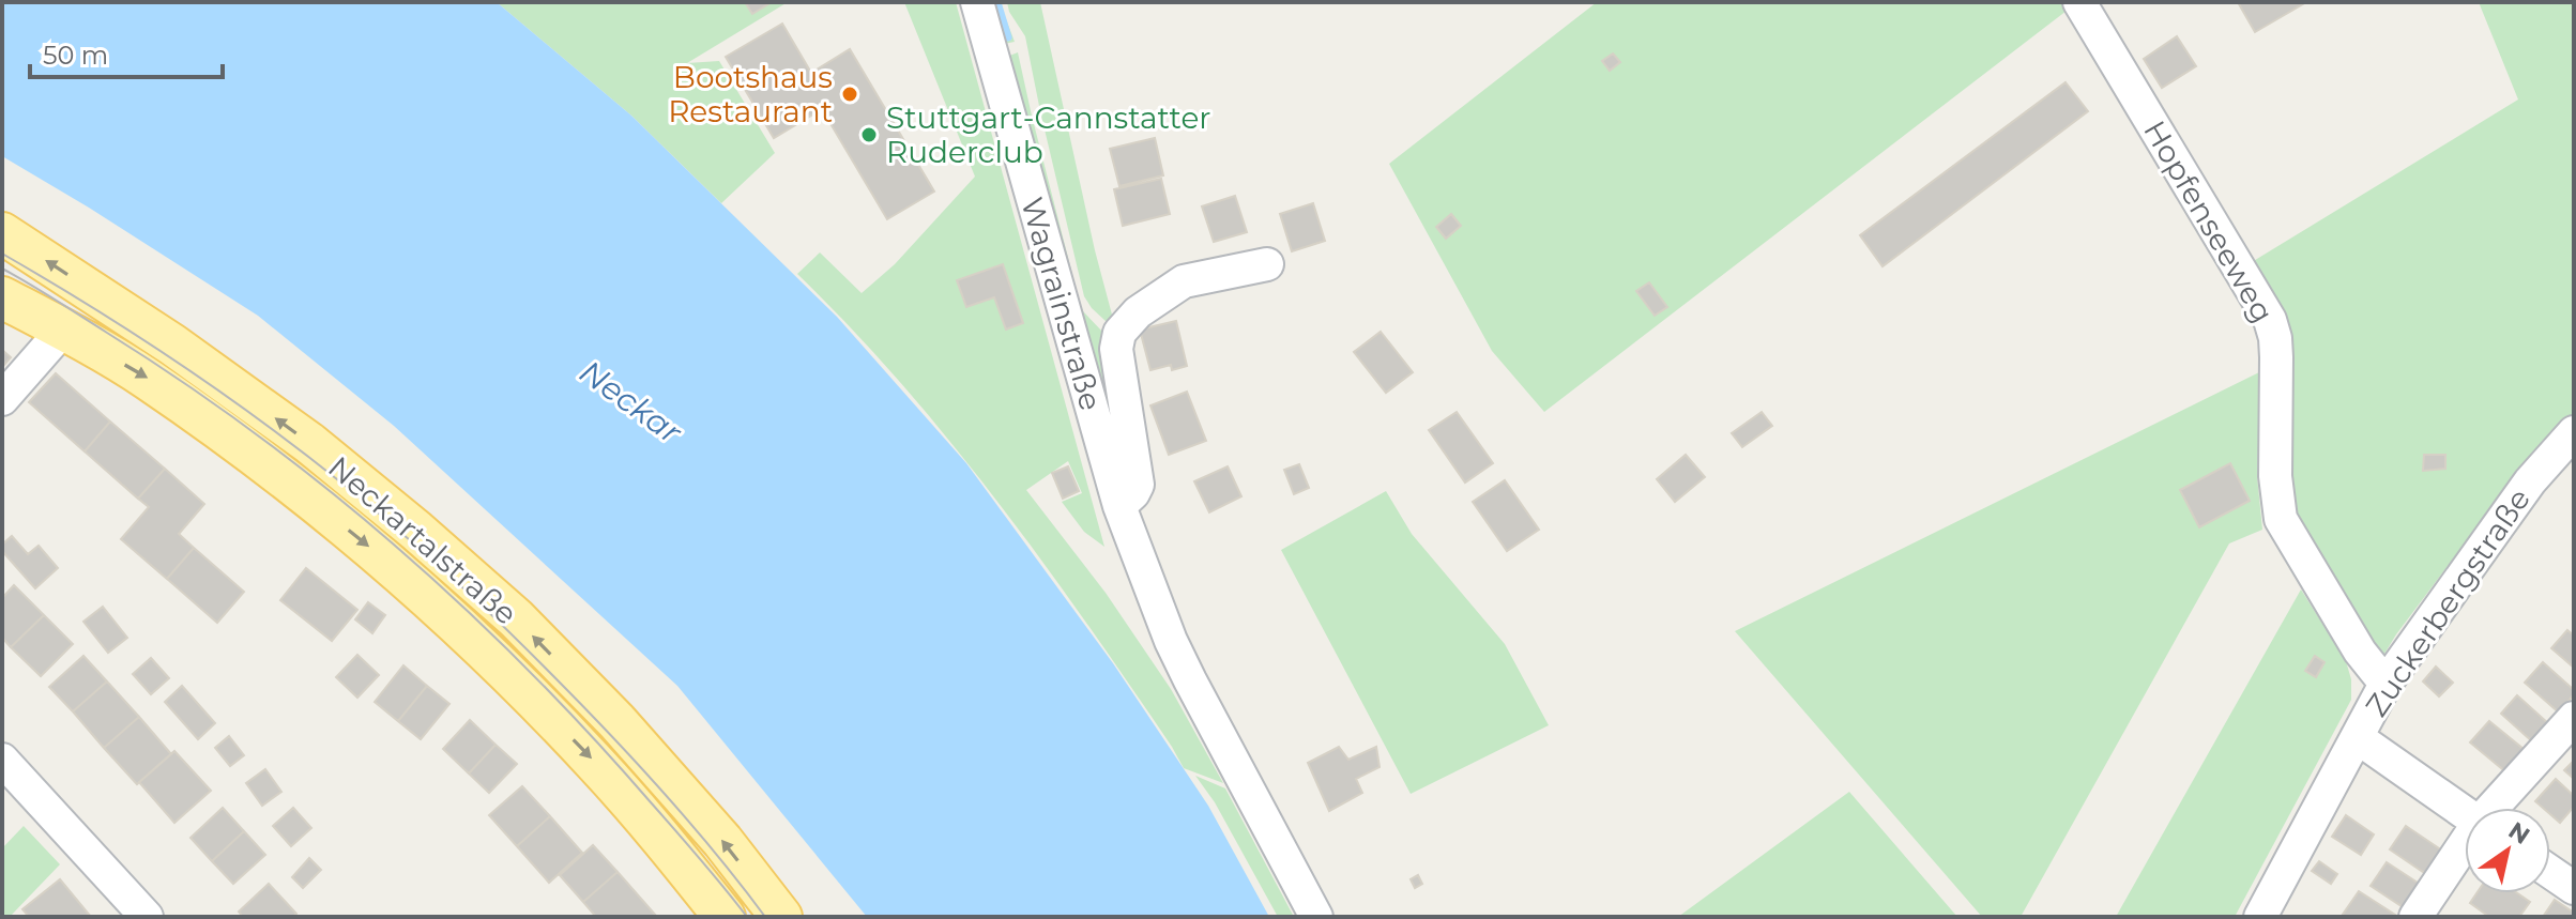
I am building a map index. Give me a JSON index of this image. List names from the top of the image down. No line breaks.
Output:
{"streets":{"main road":["Neckartalstraße"],"street":["Hopfenseeweg","Wagrainstraße","Zuckerbergstraße"]},"crossings":[["Hopfenseeweg","Zuckerbergstraße"]],"water":["Neckar"],"places":["Bootshaus Restaurant","Stuttgart-Cannstatter Ruderclub"],"scale_bar":"50 m","north":"top right"}
